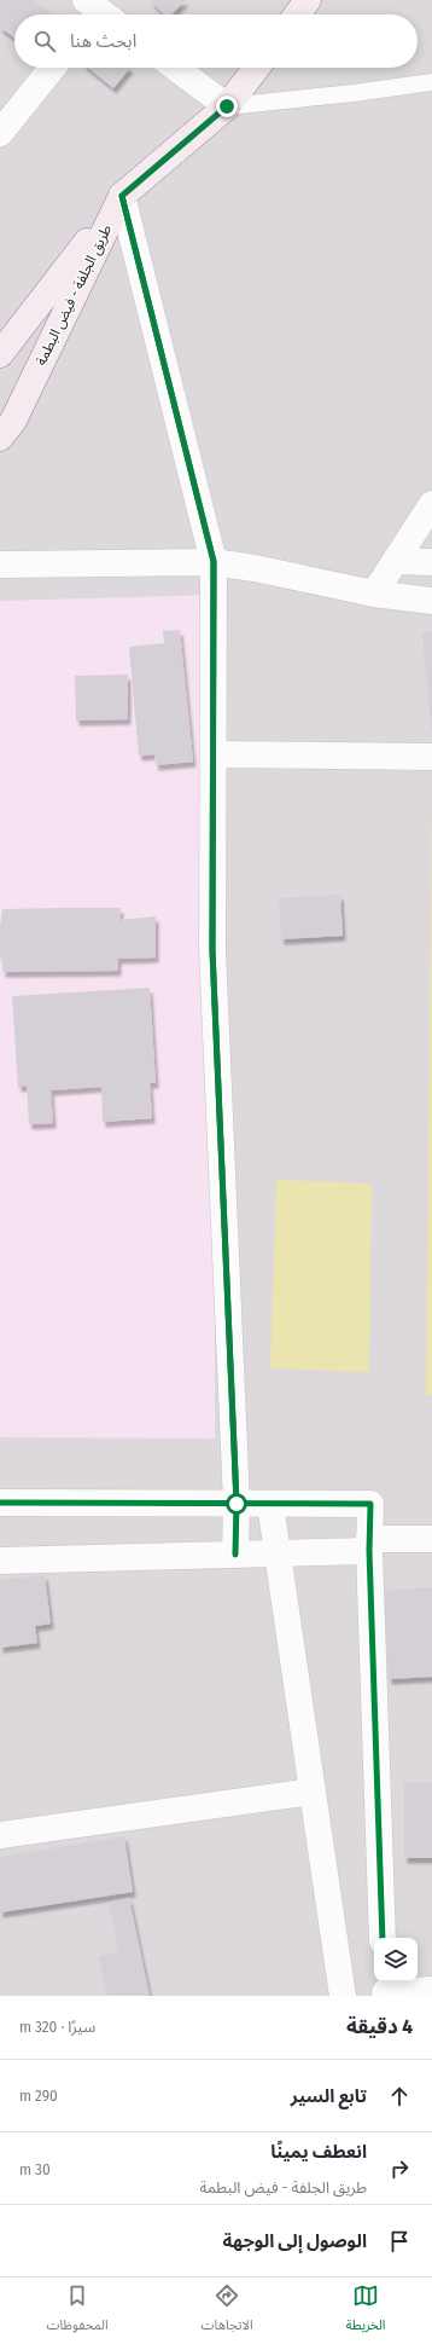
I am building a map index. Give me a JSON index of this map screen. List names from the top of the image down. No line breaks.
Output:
{"streets":{"main road":["طريق الجلفة - فيض البطمة"]},"page":{"search":"ابحث هنا","heading":["4 دقيقة","سيرًا · 320 m"],"list":[["تابع السير","290 m"],["انعطف يمينًا","طريق الجلفة - فيض البطمة","30 m"],"الوصول إلى الوجهة"],"nav":["الخريطة","الاتجاهات","المحفوظات"]}}
